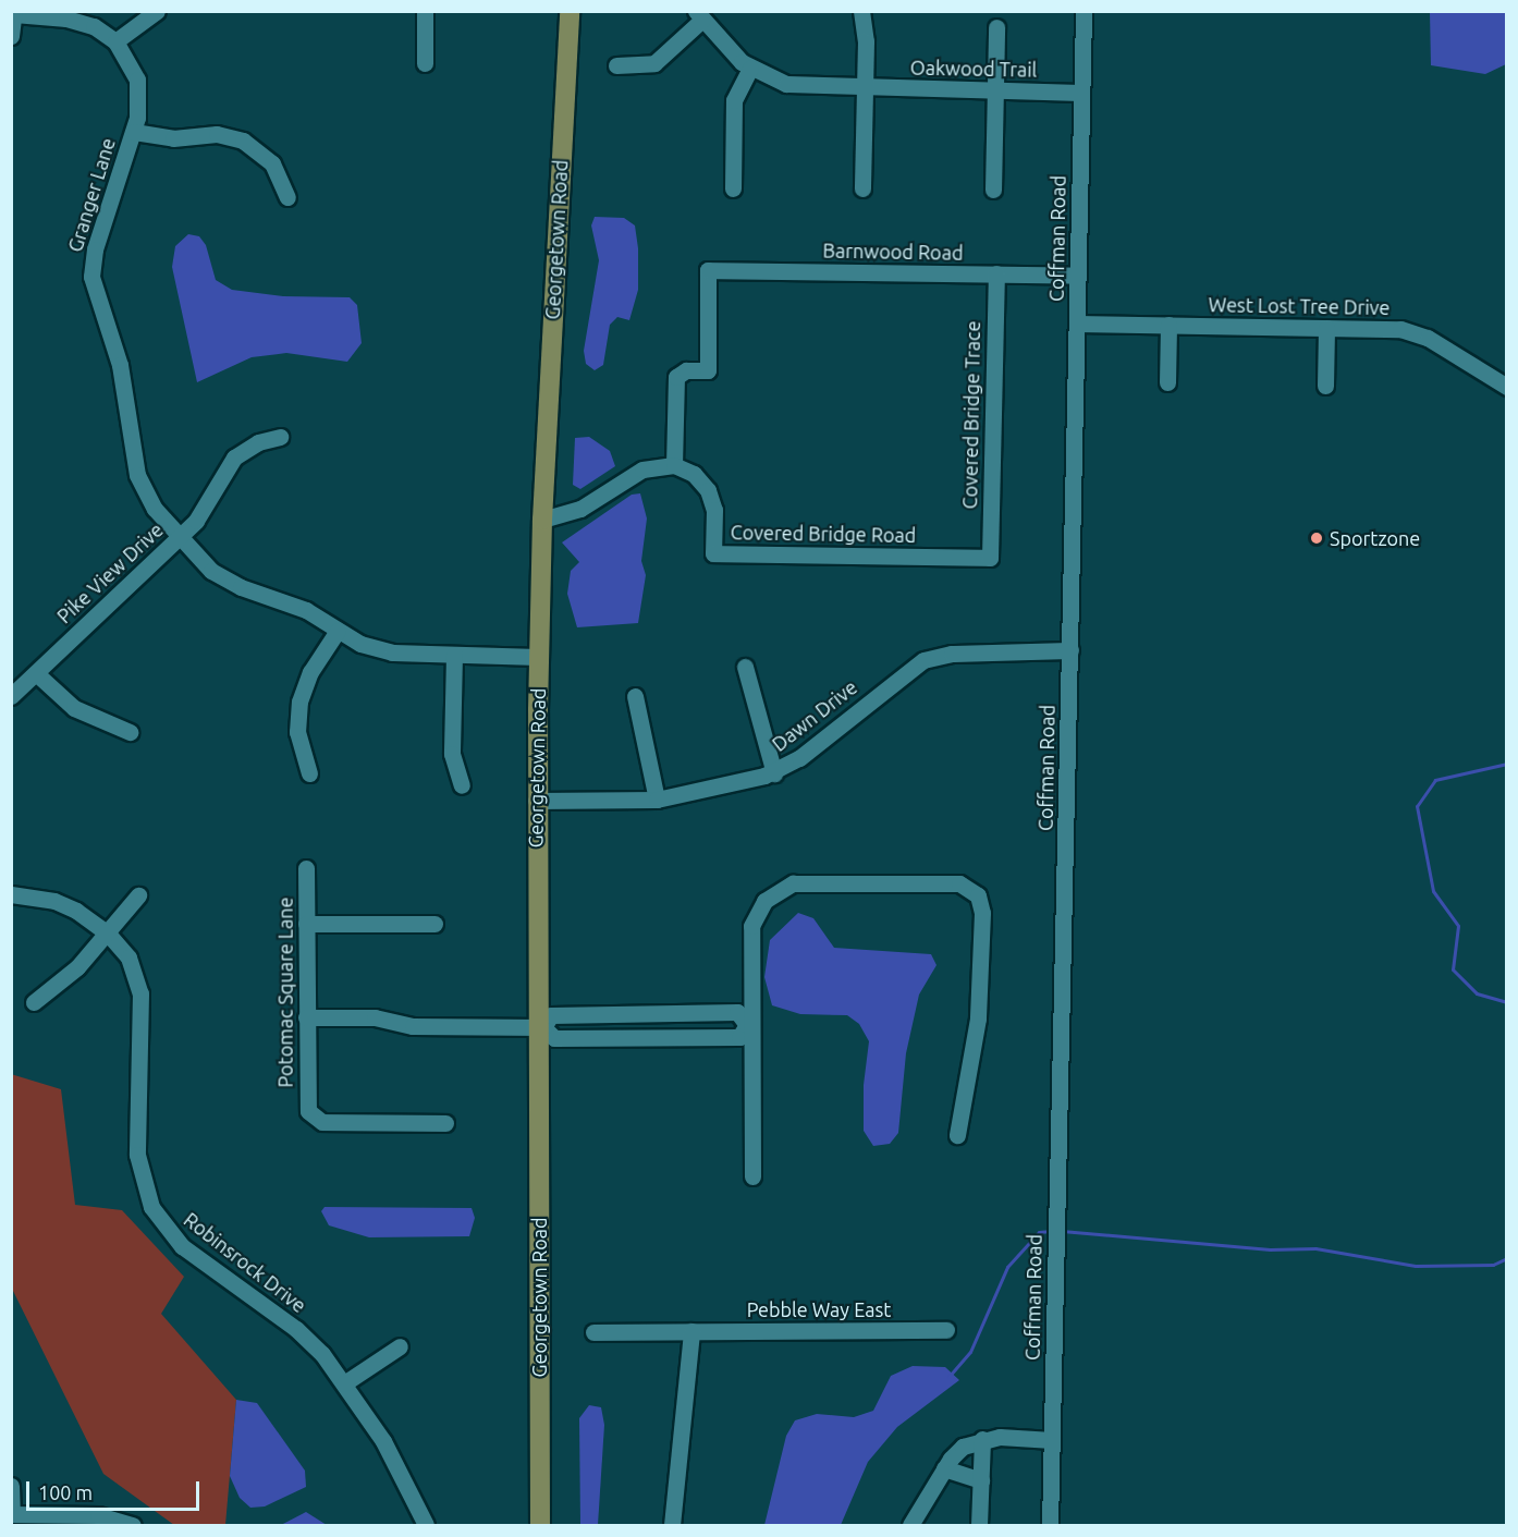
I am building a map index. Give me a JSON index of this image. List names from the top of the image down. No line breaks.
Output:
{"streets":{"main road":["Georgetown Road"],"street":["Oakwood Trail","Granger Lane","Coffman Road","Barnwood Road","West Lost Tree Drive","Covered Bridge Trace","Covered Bridge Road","Pike View Drive","Dawn Drive","Potomac Square Lane","Robinsrock Drive","Pebble Way East"]},"crossings":[["Oakwood Trail","Coffman Road"],["Granger Lane","Pike View Drive"],["Coffman Road","Barnwood Road"],["Coffman Road","West Lost Tree Drive"],["Coffman Road","Dawn Drive"],["Georgetown Road","Pike View Drive"],["Georgetown Road","Dawn Drive"],["Barnwood Road","Covered Bridge Trace"],["Barnwood Road","Covered Bridge Road"],["Covered Bridge Trace","Covered Bridge Road"]],"places":["Sportzone"],"scale_bar":"100 m"}
